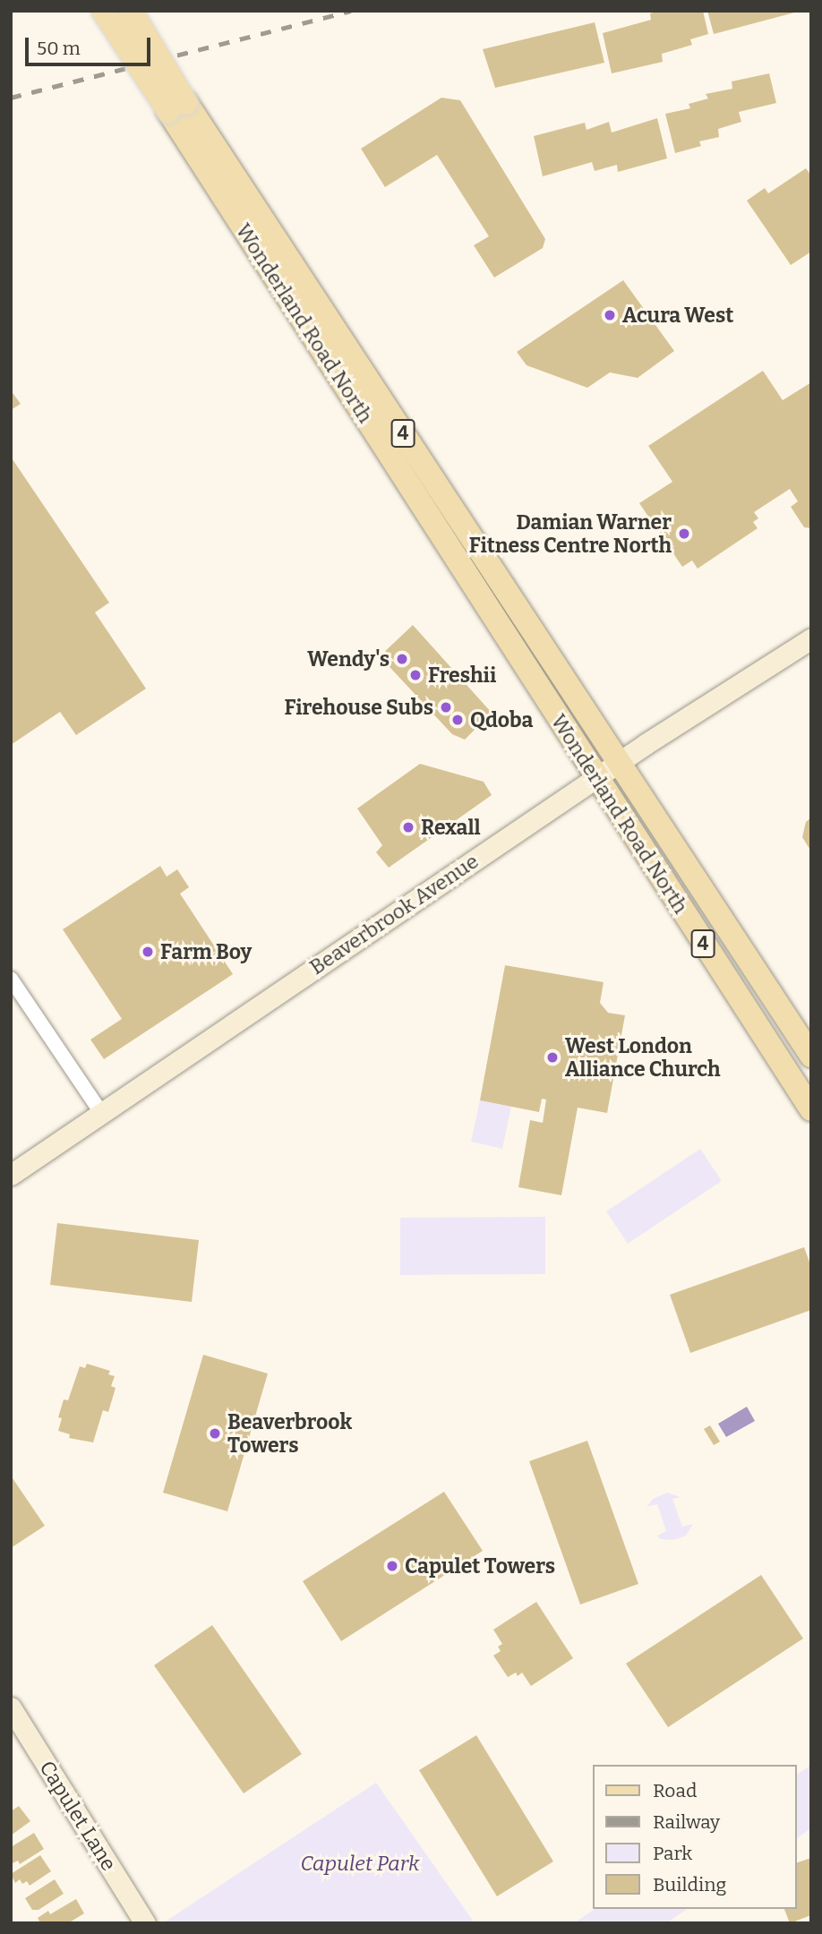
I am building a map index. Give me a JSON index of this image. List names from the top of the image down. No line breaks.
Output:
{"streets":{"main road":["Wonderland Road North","4"],"street":["Beaverbrook Avenue","Capulet Lane"]},"crossings":[["Wonderland Road North","Beaverbrook Avenue"]],"parks":["Capulet Park"],"places":["Acura West","Damian Warner Fitness Centre North","Wendy's","Freshii","Firehouse Subs","Qdoba","Rexall","Farm Boy","West London Alliance Church","Beaverbrook Towers","Capulet Towers"],"legend":["Road","Railway","Park","Building"],"scale_bar":"50 m"}
